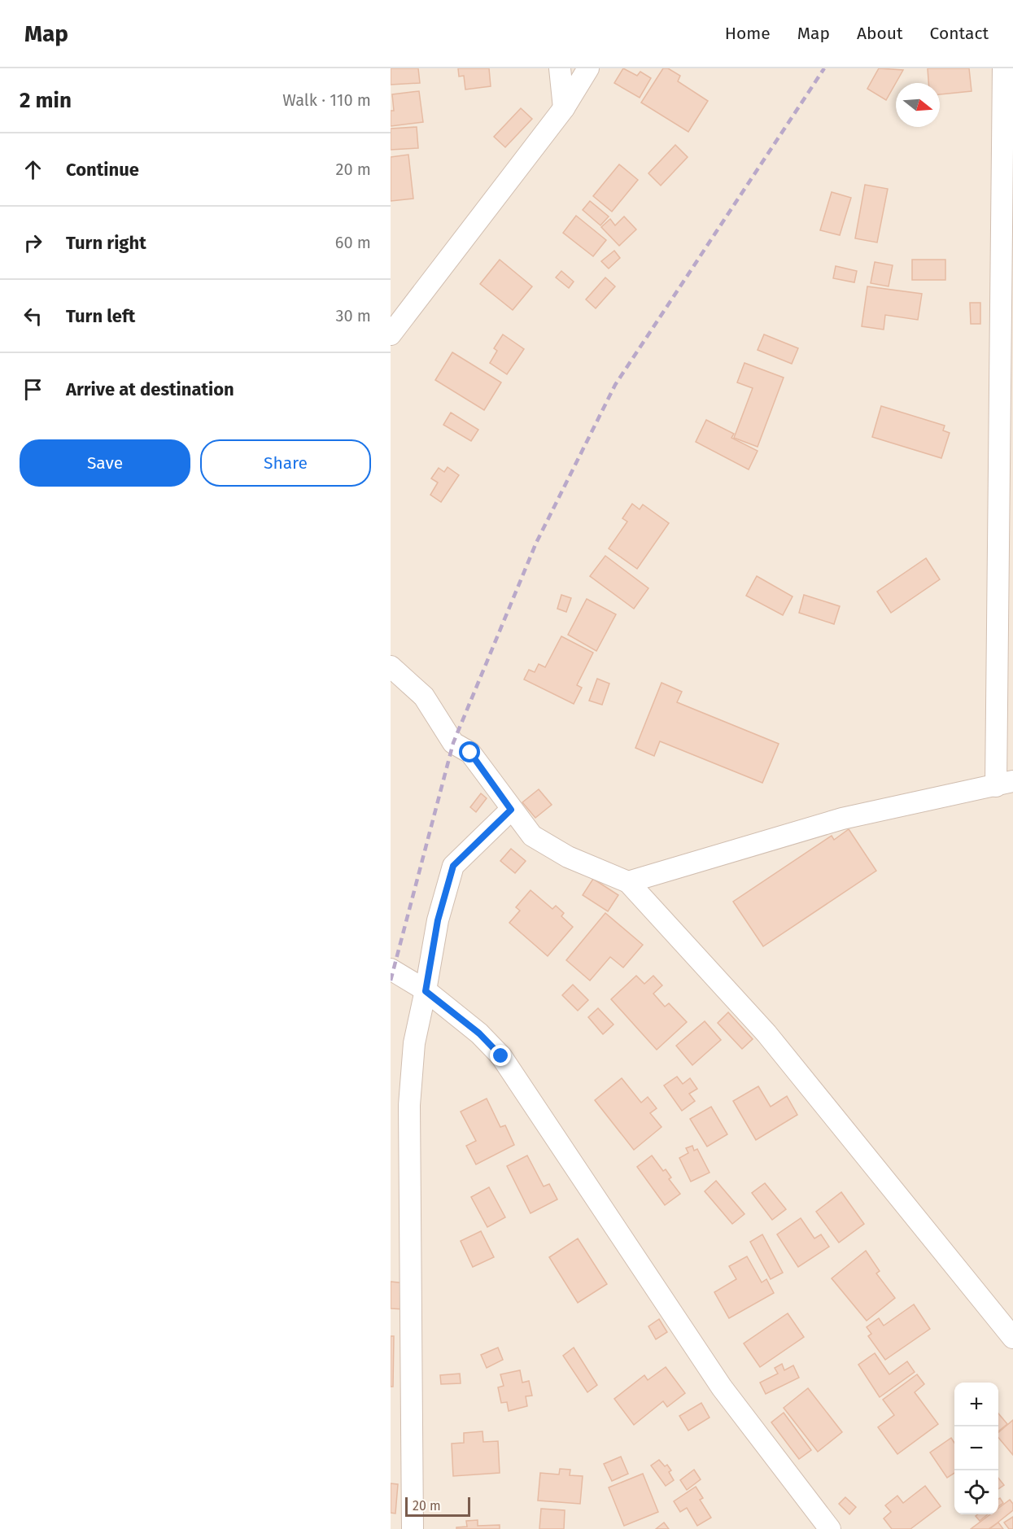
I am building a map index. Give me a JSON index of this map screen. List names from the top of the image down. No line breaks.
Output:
{"scale_bar":"20 m","north":"right","page":{"header":"Map","nav":["Home","Map","About","Contact"],"heading":["2 min","Walk · 110 m"],"list":[["Continue","20 m"],["Turn right","60 m"],["Turn left","30 m"],"Arrive at destination"],"buttons":["Save","Share"],"map_buttons":["+","−"],"scale":"20 m"}}
